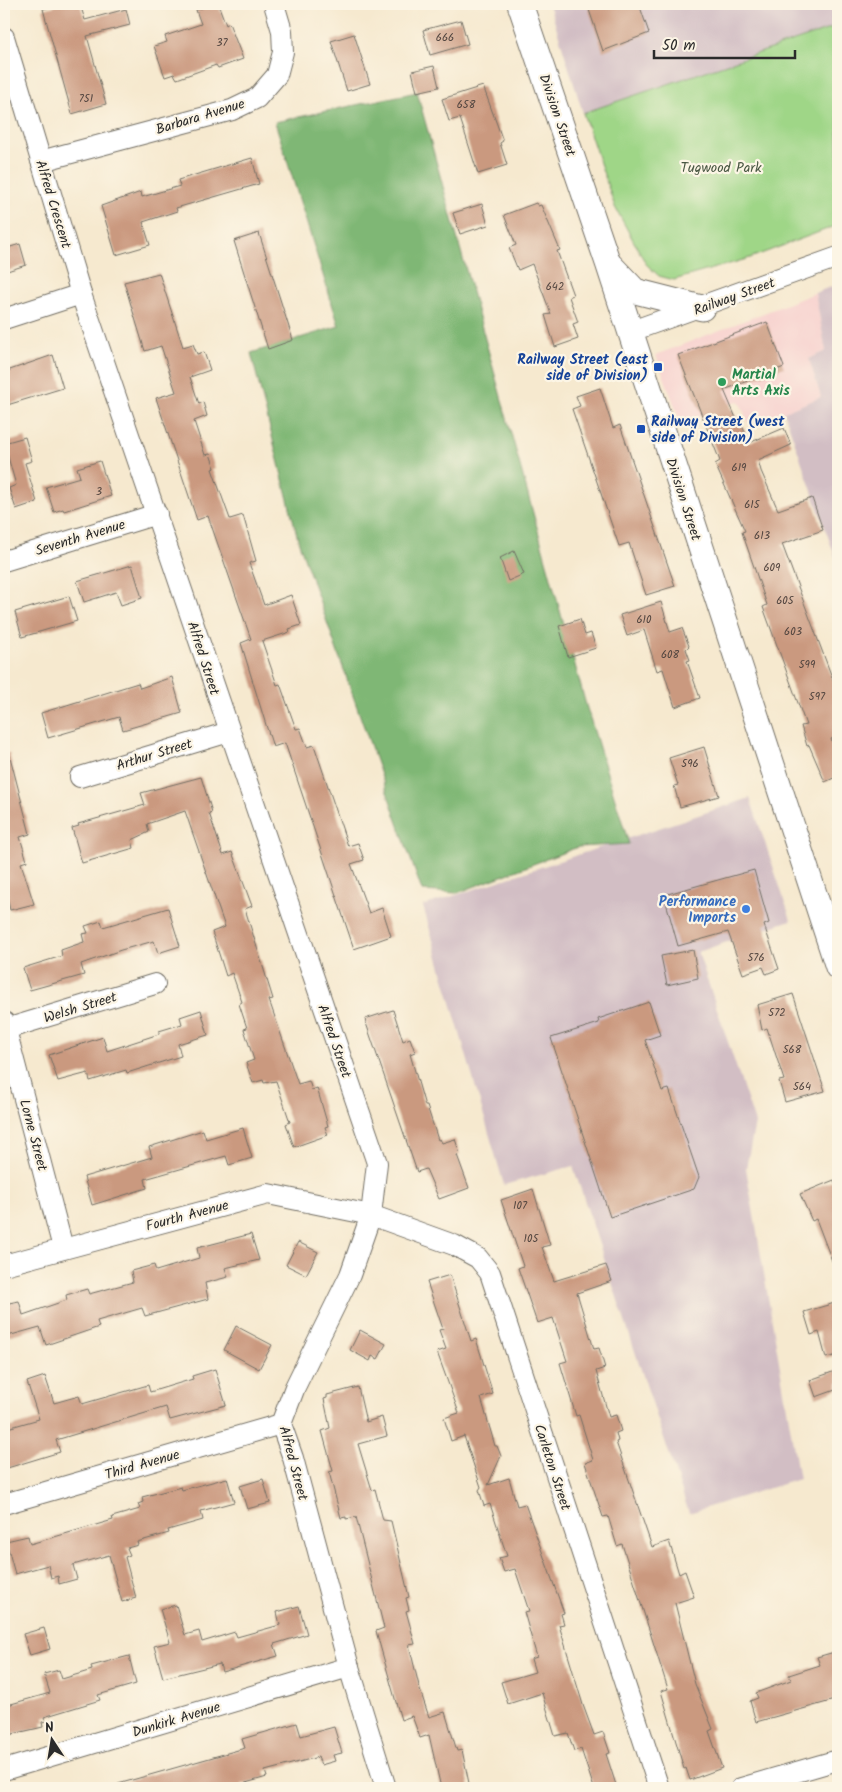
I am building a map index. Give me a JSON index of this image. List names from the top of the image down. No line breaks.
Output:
{"streets":{"main road":["Division Street"],"street":["Barbara Avenue","Alfred Crescent","Railway Street","Seventh Avenue","Alfred Street","Arthur Street","Welsh Street","Lorne Street","Fourth Avenue","Third Avenue","Carleton Street","Dunkirk Avenue"]},"crossings":[["Division Street","Railway Street"],["Barbara Avenue","Alfred Crescent"],["Alfred Crescent","Alfred Street"],["Seventh Avenue","Alfred Street"],["Alfred Street","Arthur Street"],["Alfred Street","Fourth Avenue"],["Alfred Street","Third Avenue"],["Alfred Street","Carleton Street"],["Alfred Street","Dunkirk Avenue"],["Welsh Street","Lorne Street"],["Lorne Street","Fourth Avenue"],["Fourth Avenue","Carleton Street"]],"parks":["Tugwood Park"],"places":{"transit":["Railway Street (east side of Division)","Railway Street (west side of Division)"],"other":["Martial Arts Axis","Performance Imports"]},"house_numbers":["666","37","751","658","642","619","3","615","613","609","605","610","603","608","599","597","596","576","572","568","564","107","105"],"scale_bar":"50 m","north":"top"}
